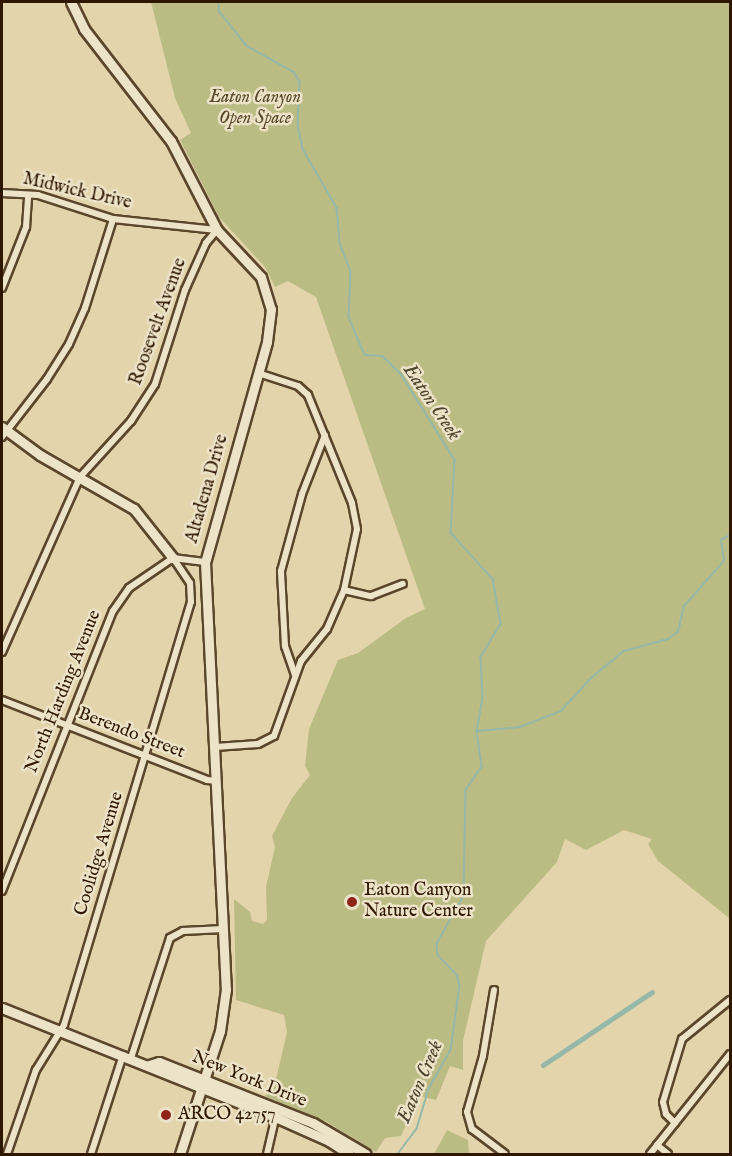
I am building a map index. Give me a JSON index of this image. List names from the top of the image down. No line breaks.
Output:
{"streets":{"main road":["Altadena Drive","New York Drive"],"street":["Midwick Drive","Roosevelt Avenue","North Harding Avenue","Berendo Street","Coolidge Avenue"]},"crossings":[["Midwick Drive","Roosevelt Avenue"],["Midwick Drive","Altadena Drive"],["Roosevelt Avenue","Altadena Drive"],["Altadena Drive","Berendo Street"],["Altadena Drive","New York Drive"],["North Harding Avenue","Berendo Street"],["North Harding Avenue","Coolidge Avenue"],["Berendo Street","Coolidge Avenue"],["Coolidge Avenue","New York Drive"]],"water":["Eaton Creek"],"parks":["Eaton Canyon Open Space"],"places":["Eaton Canyon Nature Center","ARCO 42757"]}
